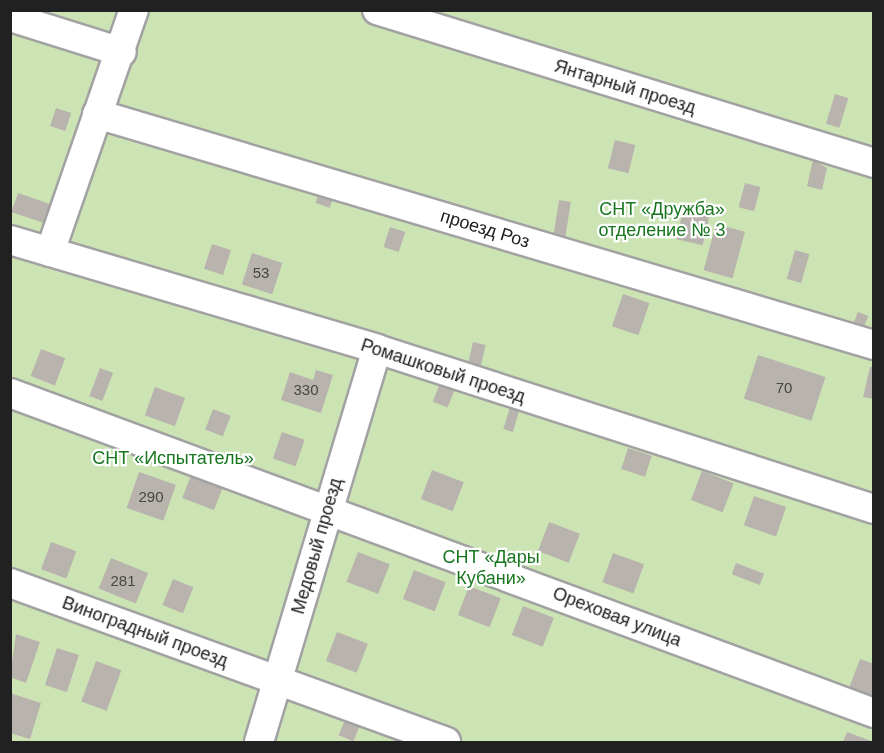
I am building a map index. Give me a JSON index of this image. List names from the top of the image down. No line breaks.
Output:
{"streets":{"street":["Янтарный проезд","проезд Роз","Ромашковый проезд","Медовый проезд","Ореховая улица","Виноградный проезд"]},"crossings":[["Ромашковый проезд","Медовый проезд"],["Медовый проезд","Ореховая улица"],["Медовый проезд","Виноградный проезд"]],"parks":["СНТ «Дружба» отделение № 3","СНТ «Испытатель»","СНТ «Дары Кубани»"],"house_numbers":["53","70","330","290","281"]}
